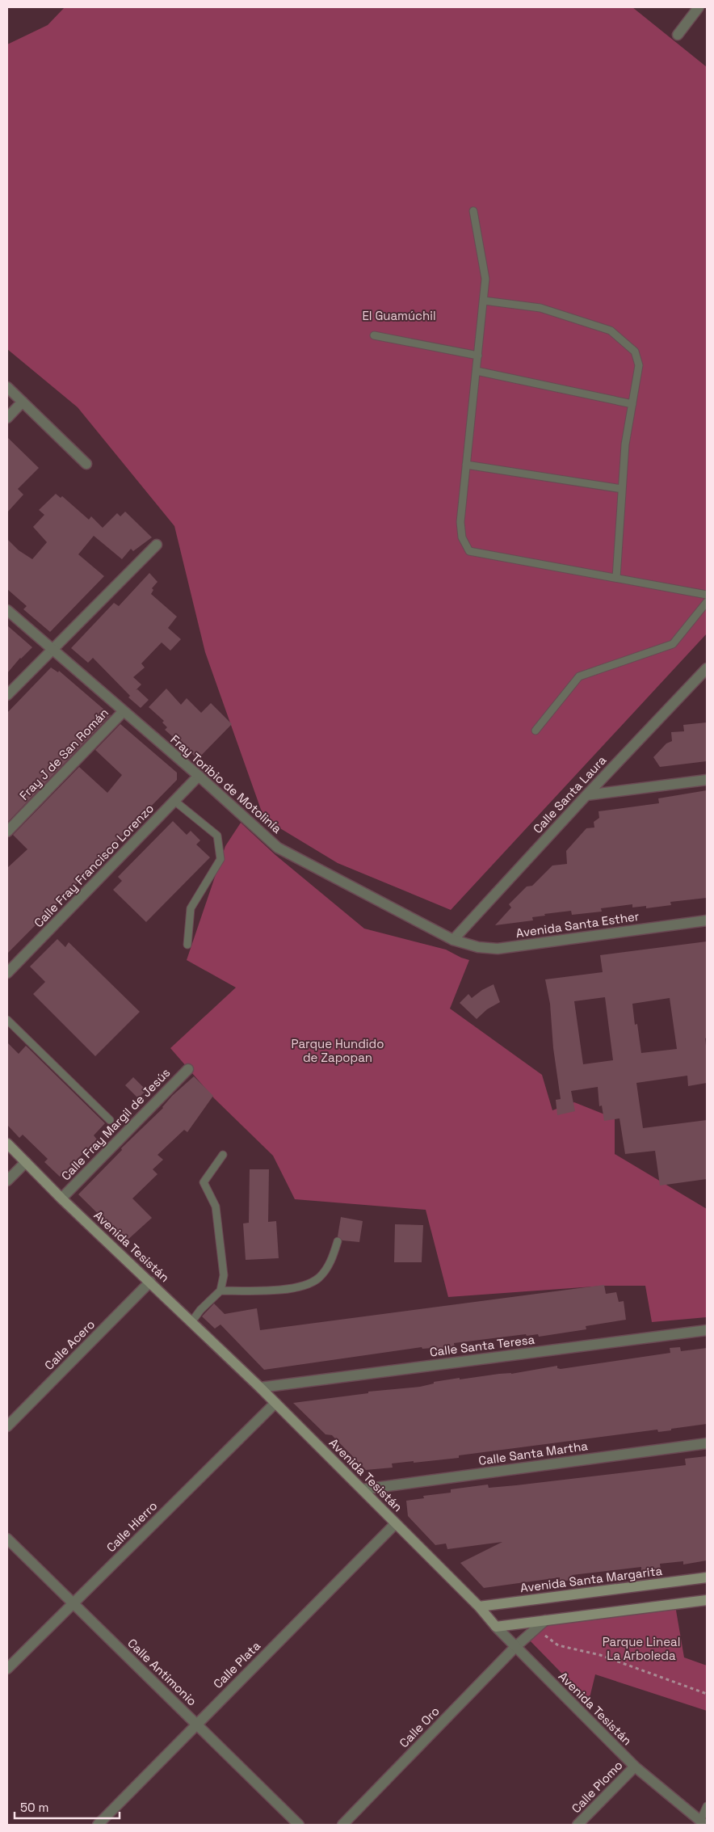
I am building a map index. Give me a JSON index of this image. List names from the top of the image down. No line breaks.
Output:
{"streets":{"main road":["Avenida Tesistán","Avenida Santa Margarita"],"street":["Fray J de San Román","Fray Toribio de Motolinía","Calle Santa Laura","Calle Fray Francisco Lorenzo","Avenida Santa Esther","Calle Fray Margil de Jesús","Calle Acero","Calle Santa Teresa","Calle Santa Martha","Calle Hierro","Calle Plata","Calle Antimonio","Calle Oro","Calle Plomo"]},"crossings":[["Fray J de San Román","Fray Toribio de Motolinía"],["Fray Toribio de Motolinía","Calle Santa Laura"],["Fray Toribio de Motolinía","Calle Fray Francisco Lorenzo"],["Fray Toribio de Motolinía","Avenida Santa Esther"],["Calle Santa Laura","Avenida Santa Esther"],["Calle Fray Margil de Jesús","Avenida Tesistán"],["Avenida Tesistán","Calle Acero"],["Avenida Tesistán","Calle Santa Teresa"],["Avenida Tesistán","Calle Santa Martha"],["Avenida Tesistán","Calle Hierro"],["Avenida Tesistán","Avenida Santa Margarita"],["Avenida Tesistán","Calle Plata"],["Avenida Tesistán","Calle Oro"],["Avenida Tesistán","Calle Plomo"],["Calle Hierro","Calle Antimonio"],["Calle Plata","Calle Antimonio"]],"parks":["El Guamúchil","Parque Hundido de Zapopan","Parque Lineal La Arboleda"],"scale_bar":"50 m"}
